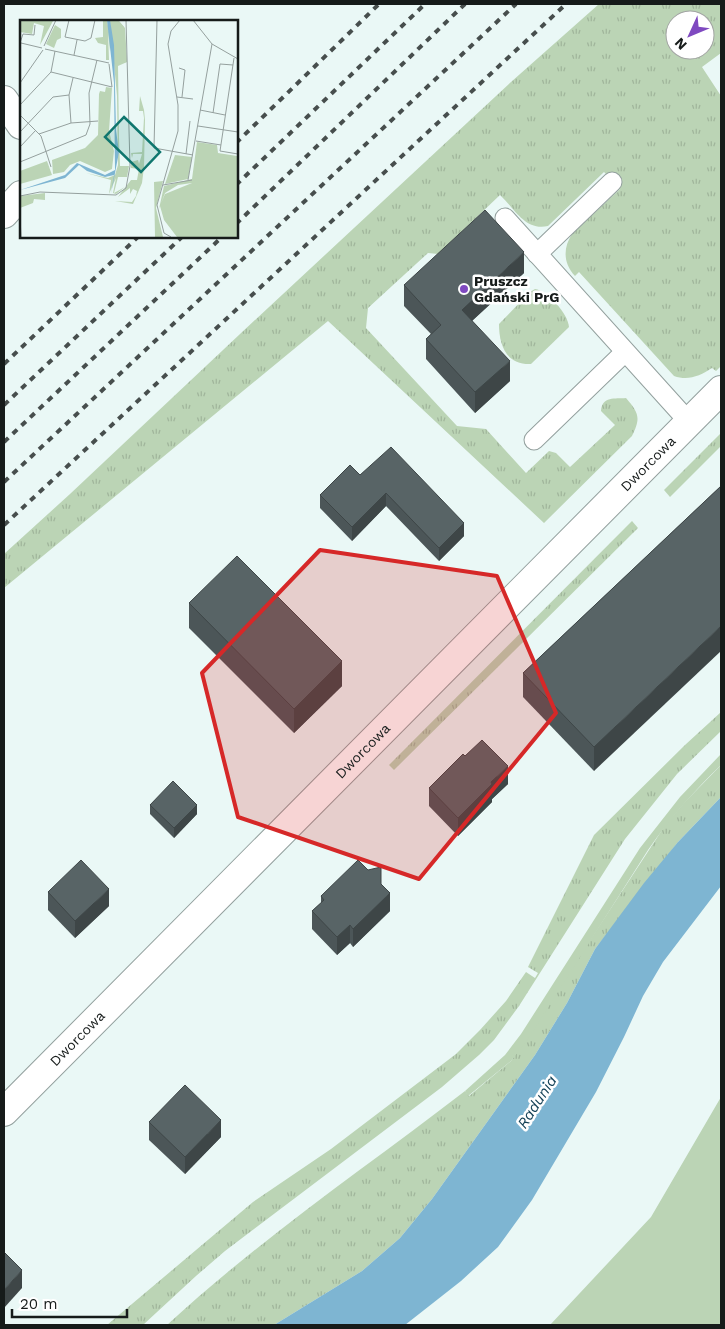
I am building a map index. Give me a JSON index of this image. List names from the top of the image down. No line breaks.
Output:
{"streets":{"street":["Dworcowa"]},"water":["Radunia"],"places":["Pruszcz Gdański PrG"],"scale_bar":"20 m","north":"bottom left"}
